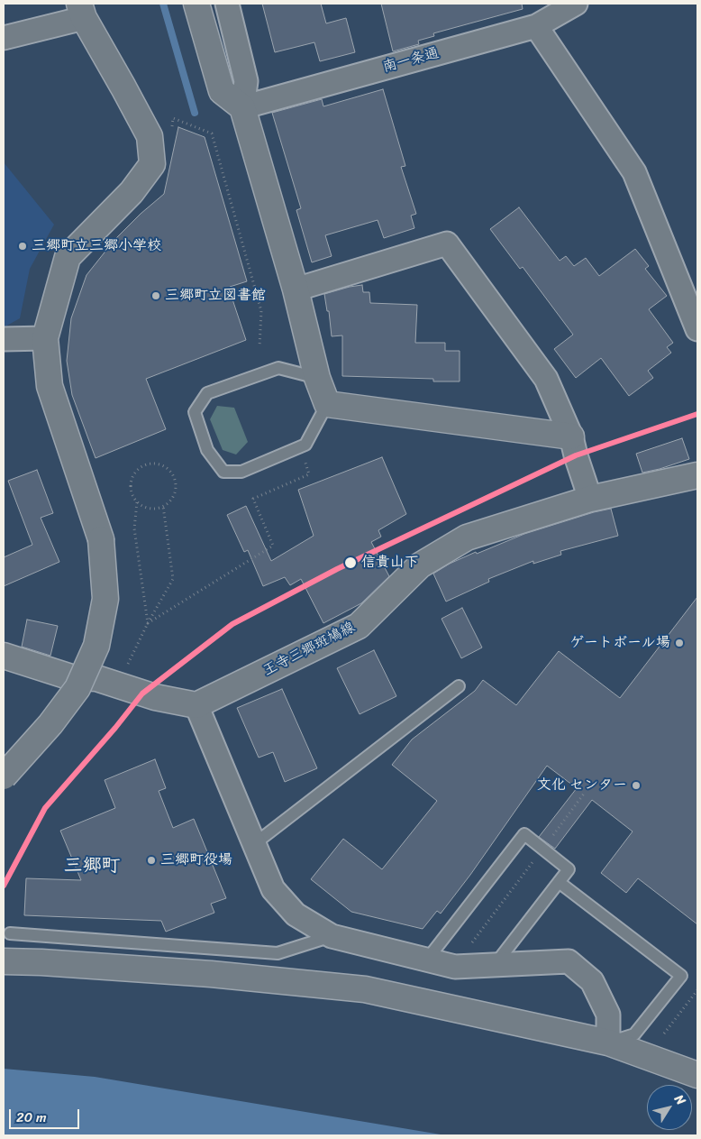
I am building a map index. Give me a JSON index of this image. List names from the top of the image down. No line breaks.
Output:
{"streets":{"street":["南一条通","王寺三郷斑鳩線"]},"districts":["三郷町"],"places":["三郷町立三郷小学校","三郷町立図書館","信貴山下","ゲートボール場","文化 センター","三郷町役場"],"scale_bar":"20 m","north":"top right"}
